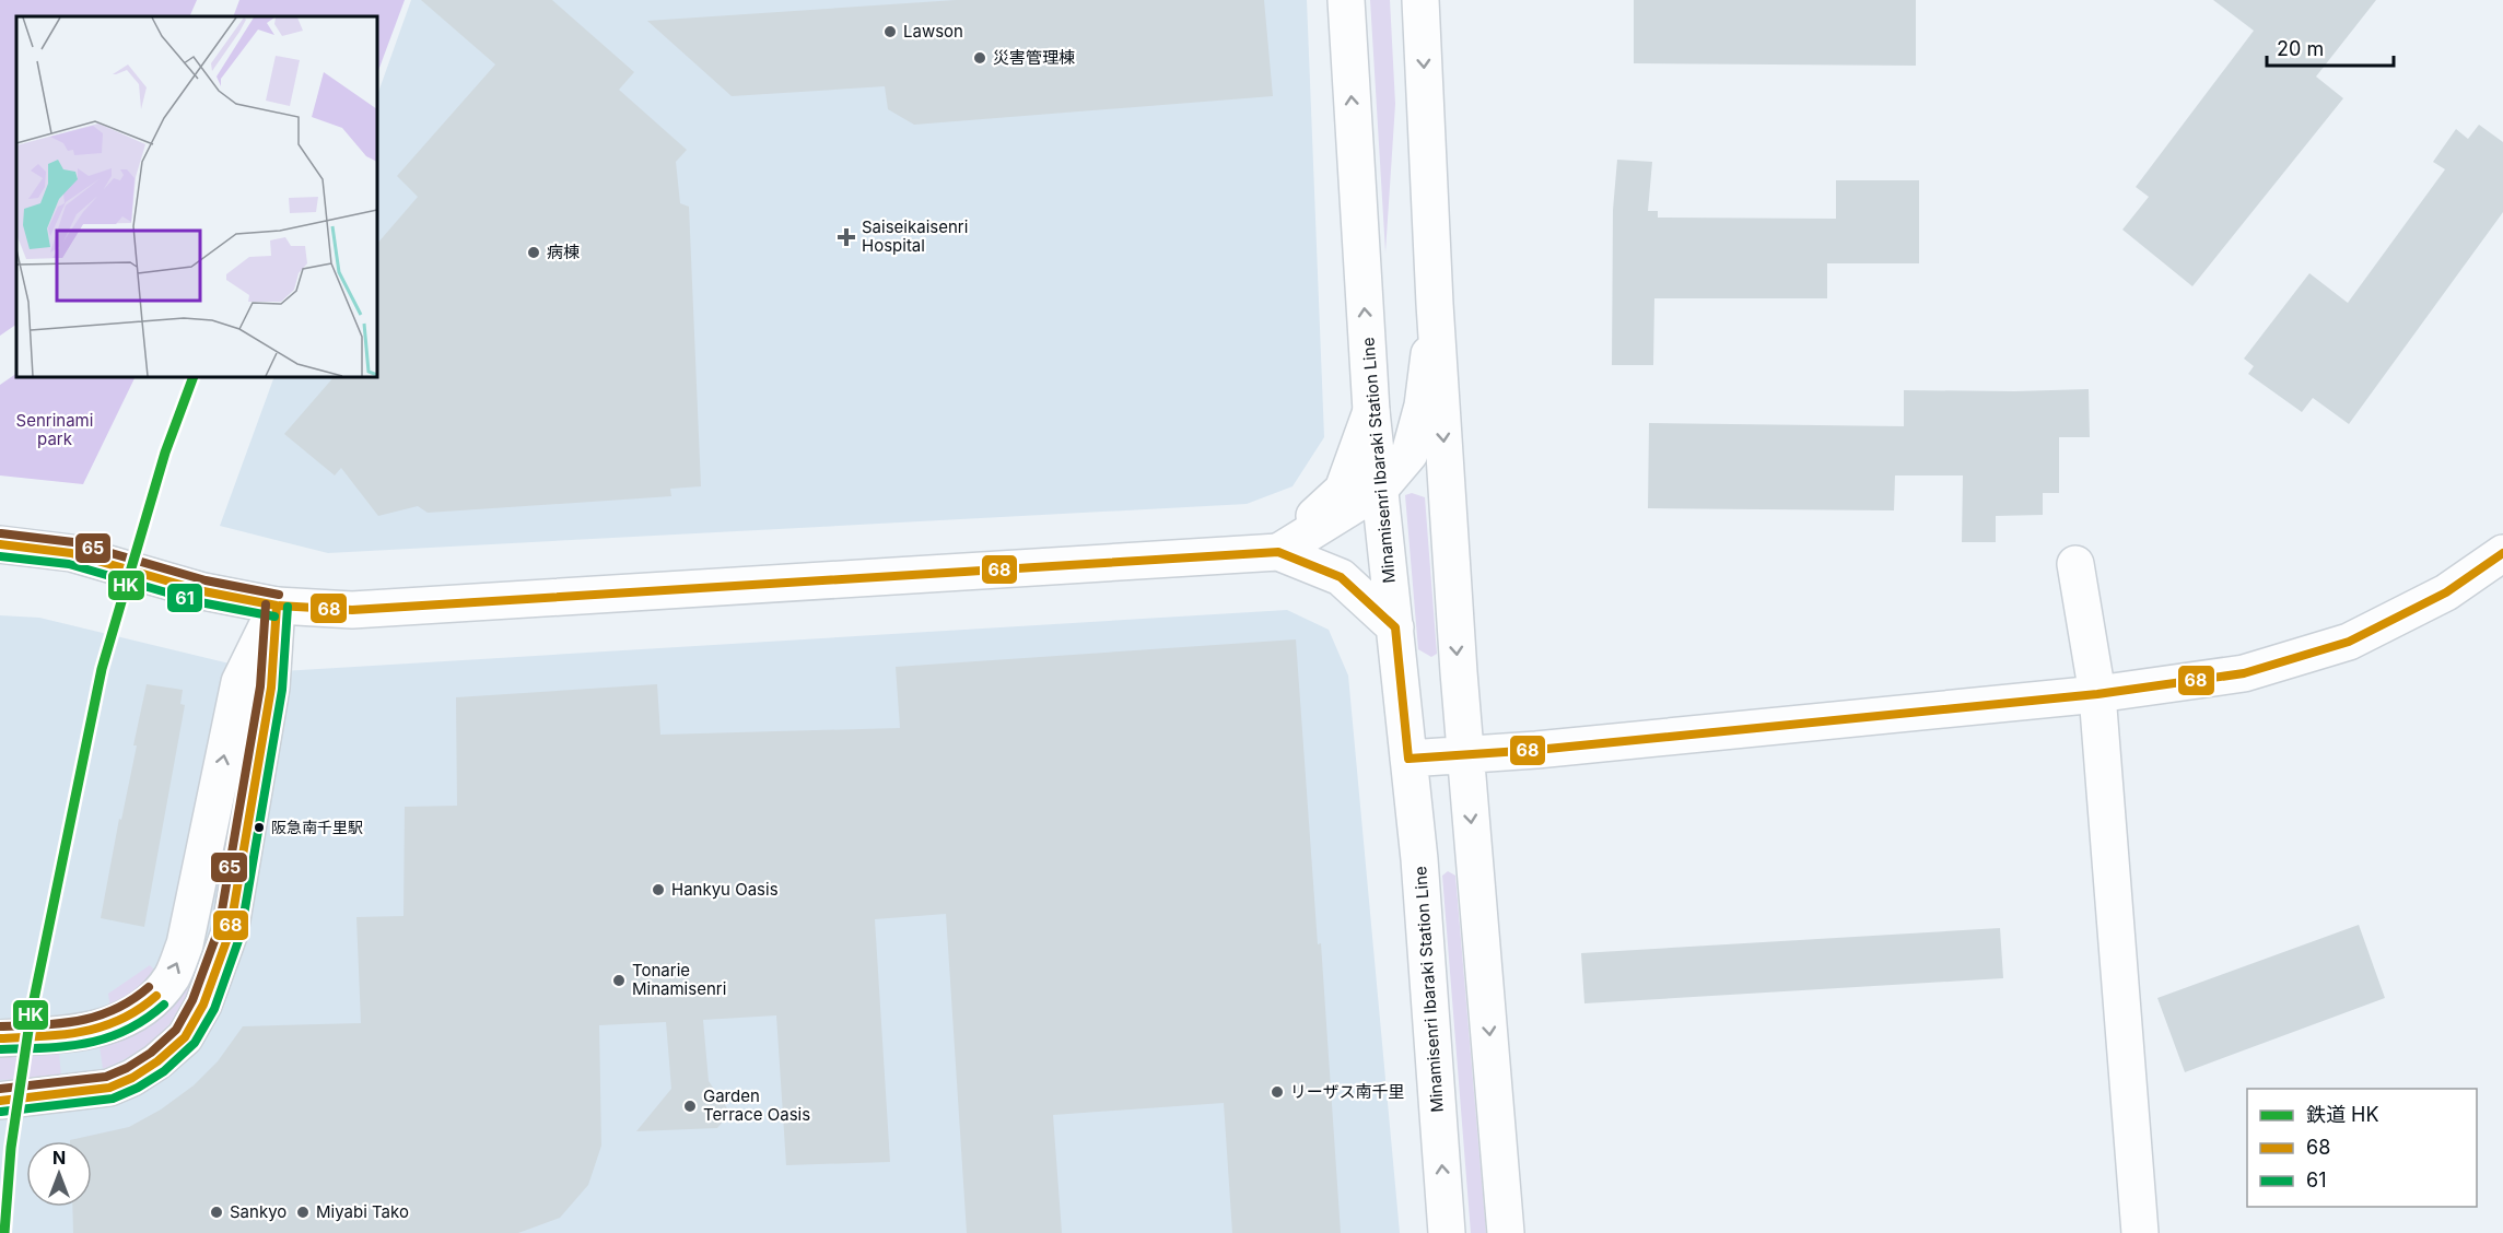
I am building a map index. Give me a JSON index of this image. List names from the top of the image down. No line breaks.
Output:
{"streets":{"street":["Minamisenri Ibaraki Station Line"]},"parks":["Senrinami park"],"places":{"other":["Lawson","災害管理棟","病棟","阪急南千里駅","Hankyu Oasis","Tonarie Minamisenri","リーザス南千里","Garden Terrace Oasis","Sankyo","Miyabi Tako"],"health":["Saiseikaisenri Hospital"]},"lines":["rail line HK","transit line 65","transit line 68","transit line 61"],"legend":["鉄道 HK","68","61"],"scale_bar":"20 m","north":"top"}
